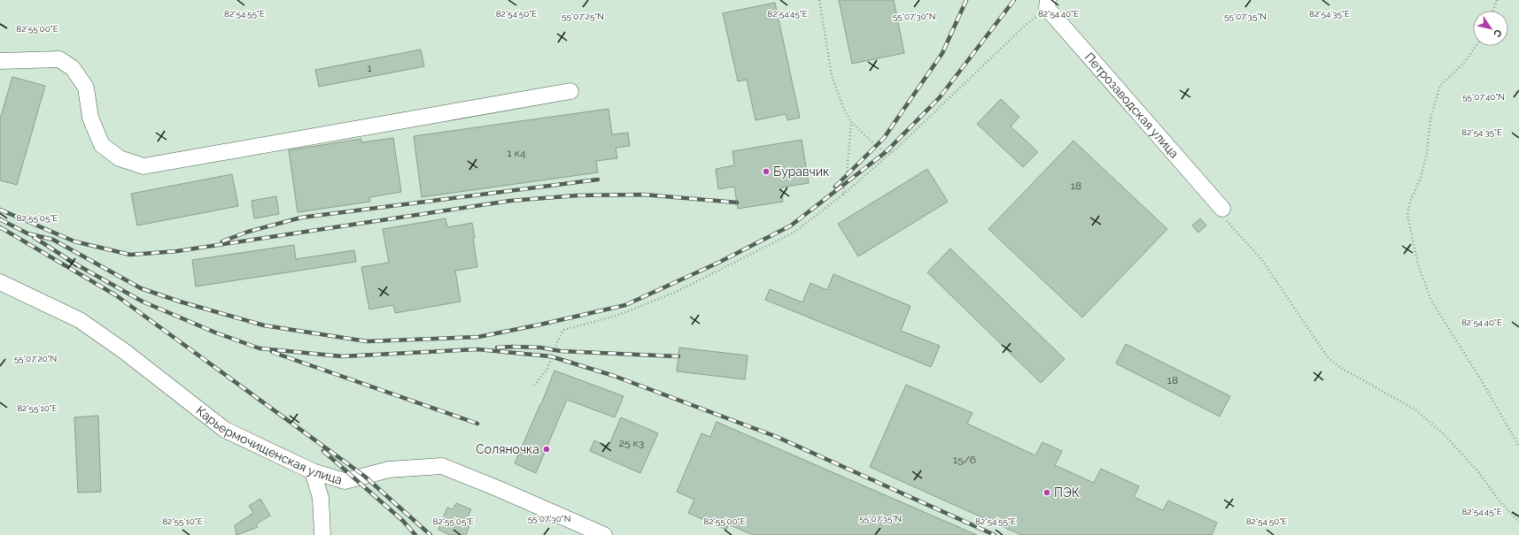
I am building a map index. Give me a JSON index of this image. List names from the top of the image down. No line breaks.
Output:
{"streets":{"street":["Петрозаводская улица","Карьермочищенская улица"]},"places":["Буравчик","Соляночка","ПЭК"],"house_numbers":["1","1 к4","18","18","25 к3","15/6"],"north":"bottom right","coordinates":["82°54'35\"E","82°54'55\"E","82°54'50\"E","82°54'45\"E","82°54'40\"E","55°07'25\"N","55°07'30\"N","55°07'35\"N","82°55'00\"E","55°07'40\"N","82°55'05\"E","55°07'20\"N","82°55'10\"E"]}
